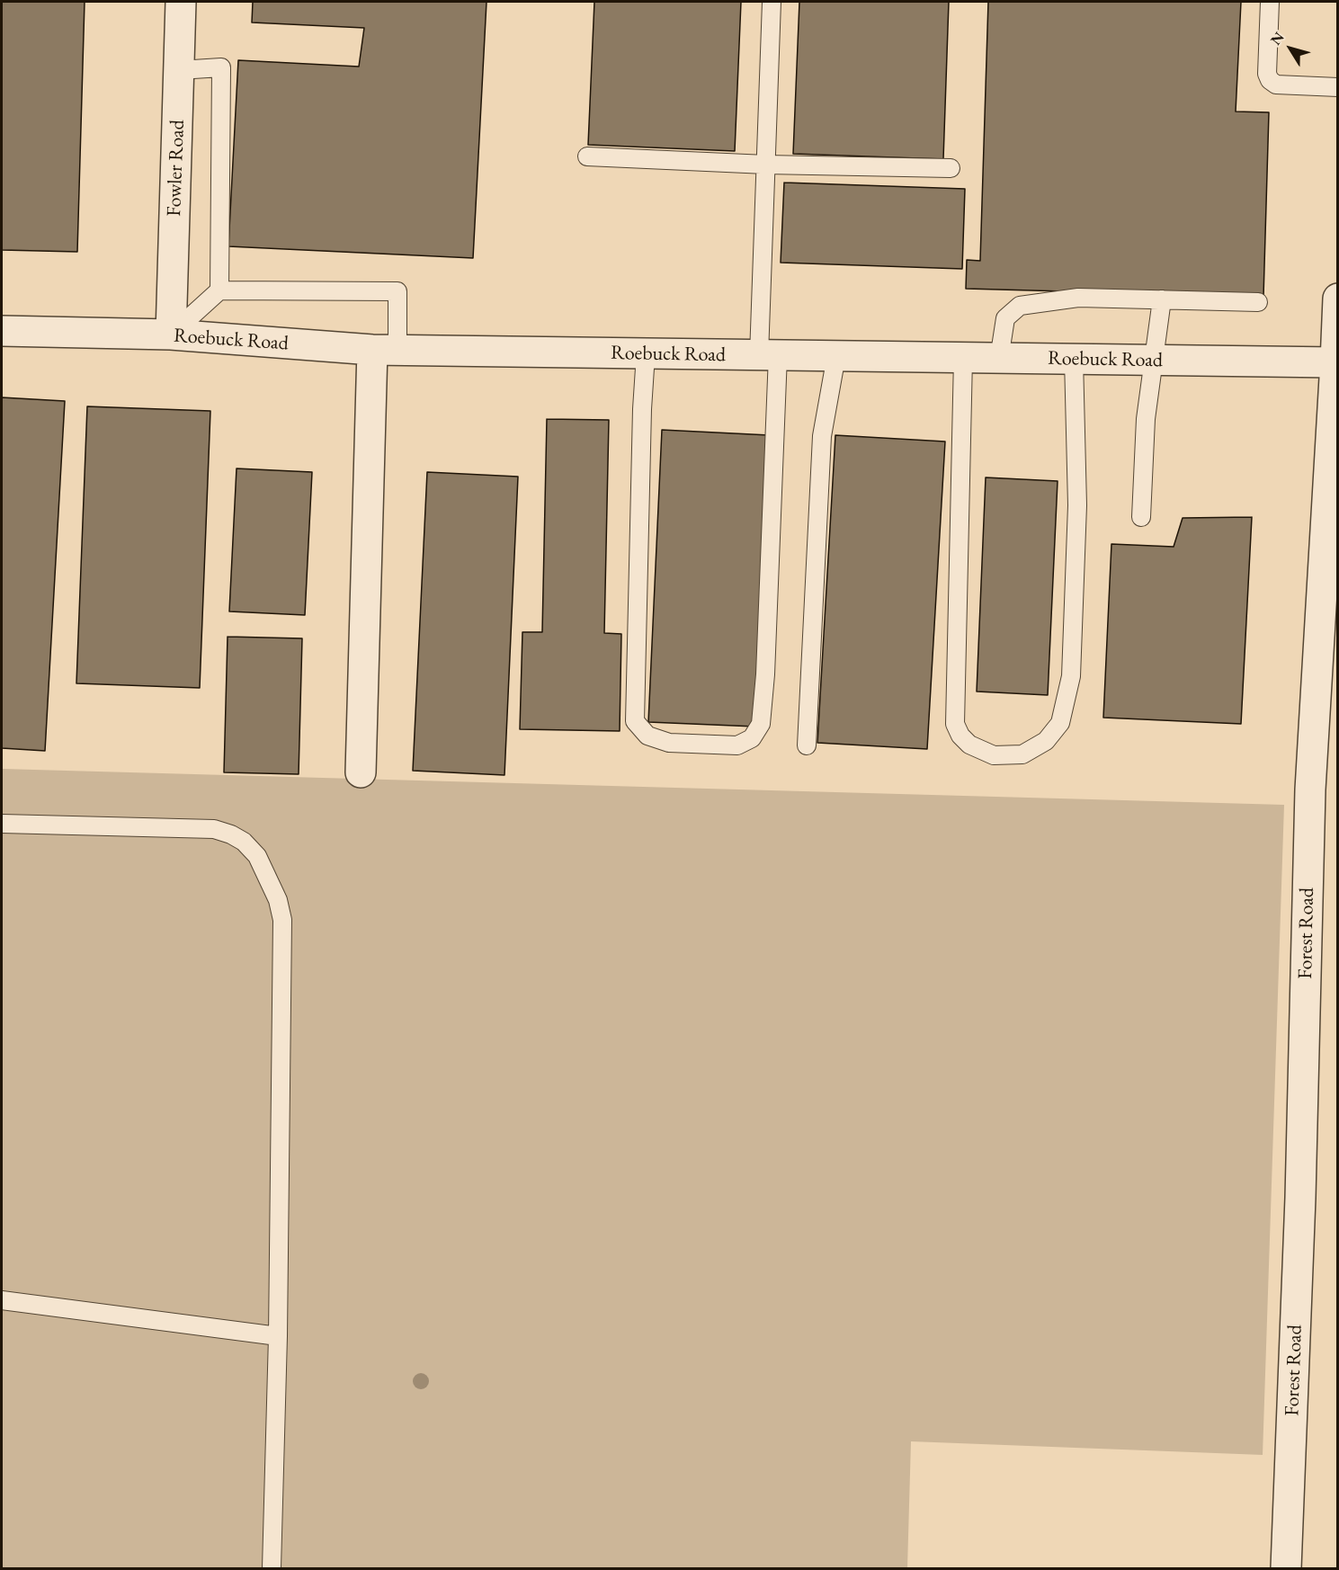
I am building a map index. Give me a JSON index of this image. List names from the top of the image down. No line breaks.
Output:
{"streets":{"street":["Fowler Road","Roebuck Road","Forest Road"]},"crossings":[["Fowler Road","Roebuck Road"],["Roebuck Road","Forest Road"]],"north":"top left"}
